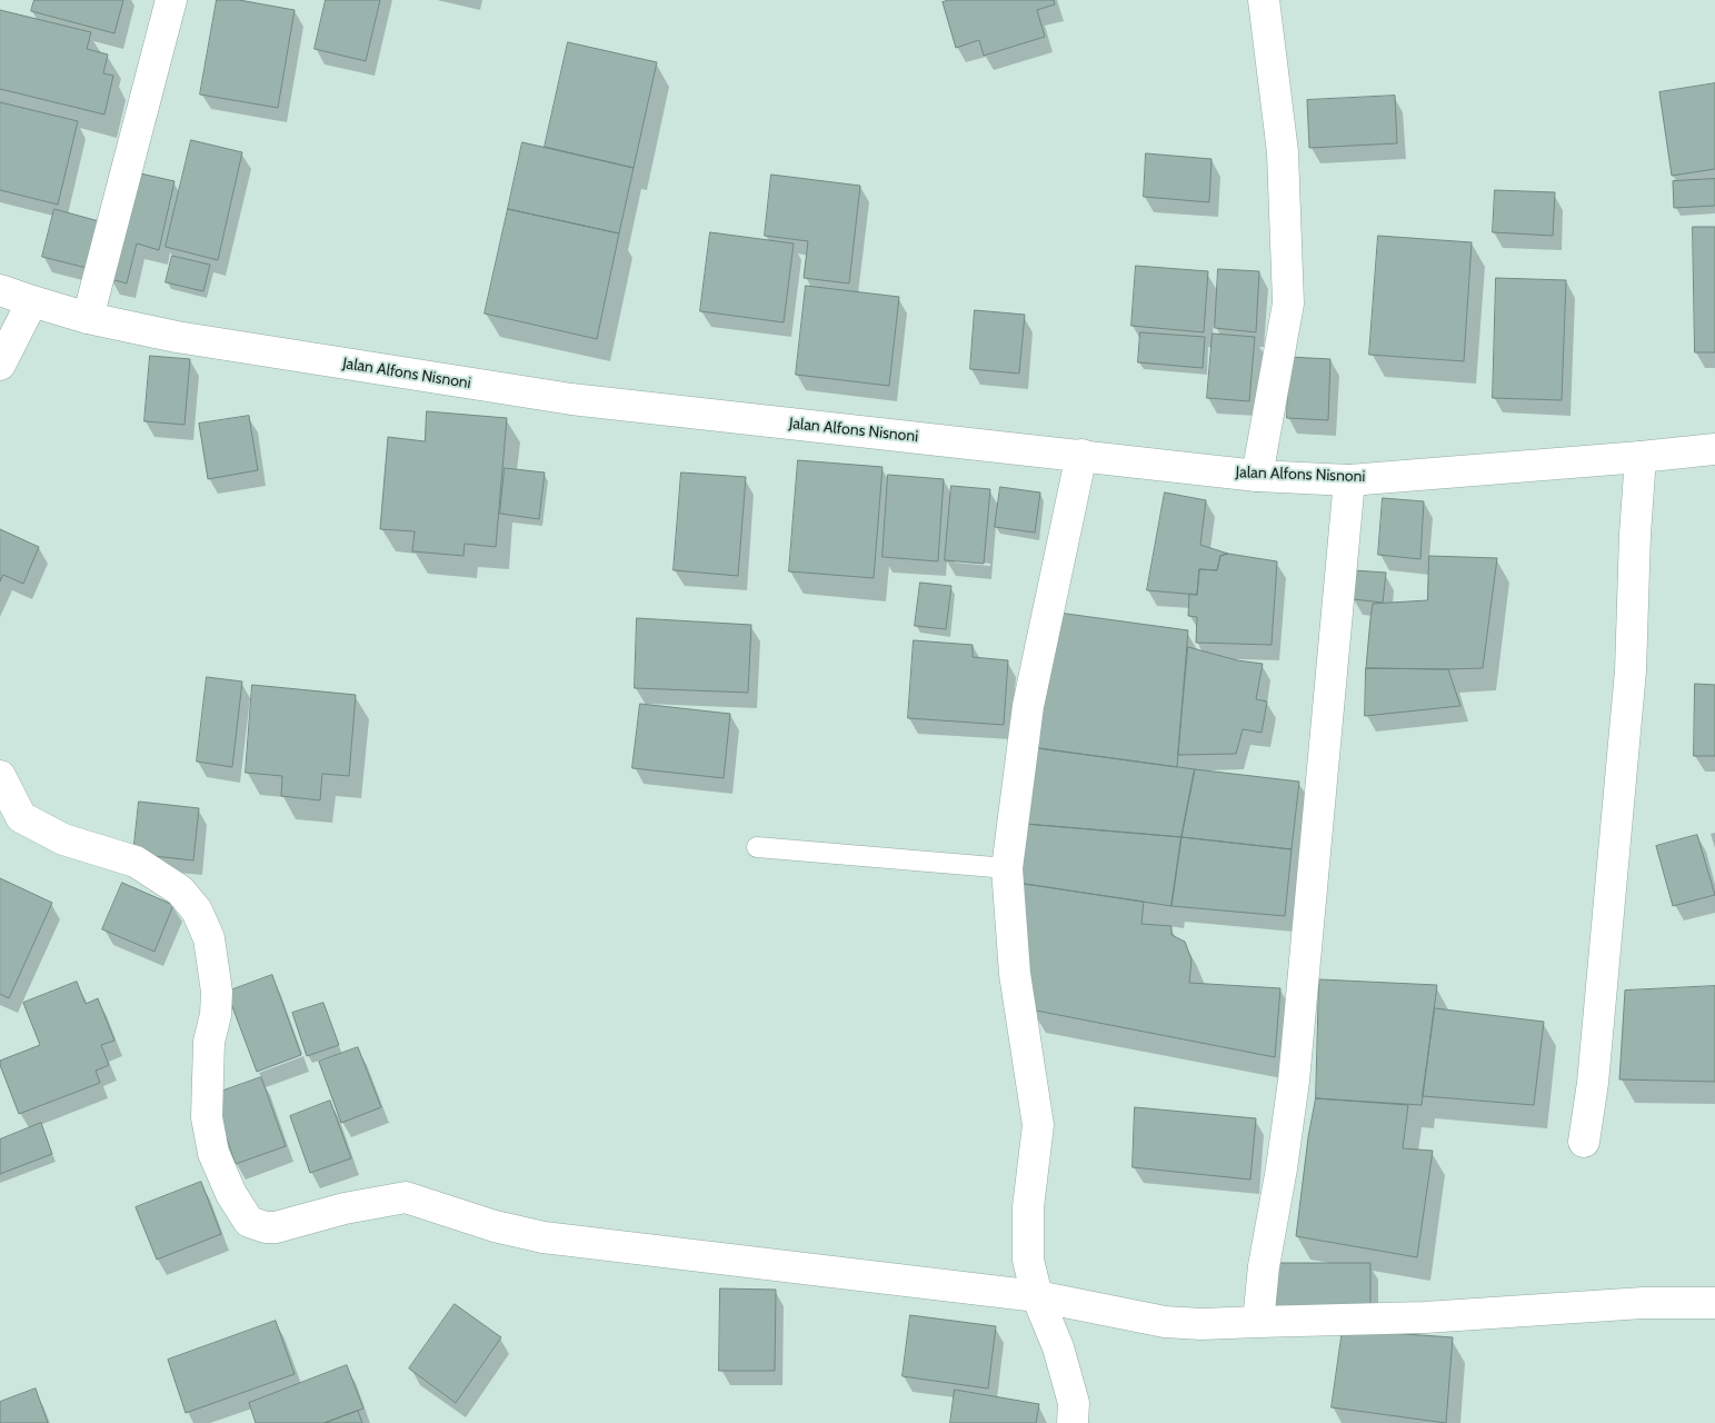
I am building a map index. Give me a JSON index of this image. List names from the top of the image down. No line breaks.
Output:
{"streets":{"street":["Jalan Alfons Nisnoni"]}}
